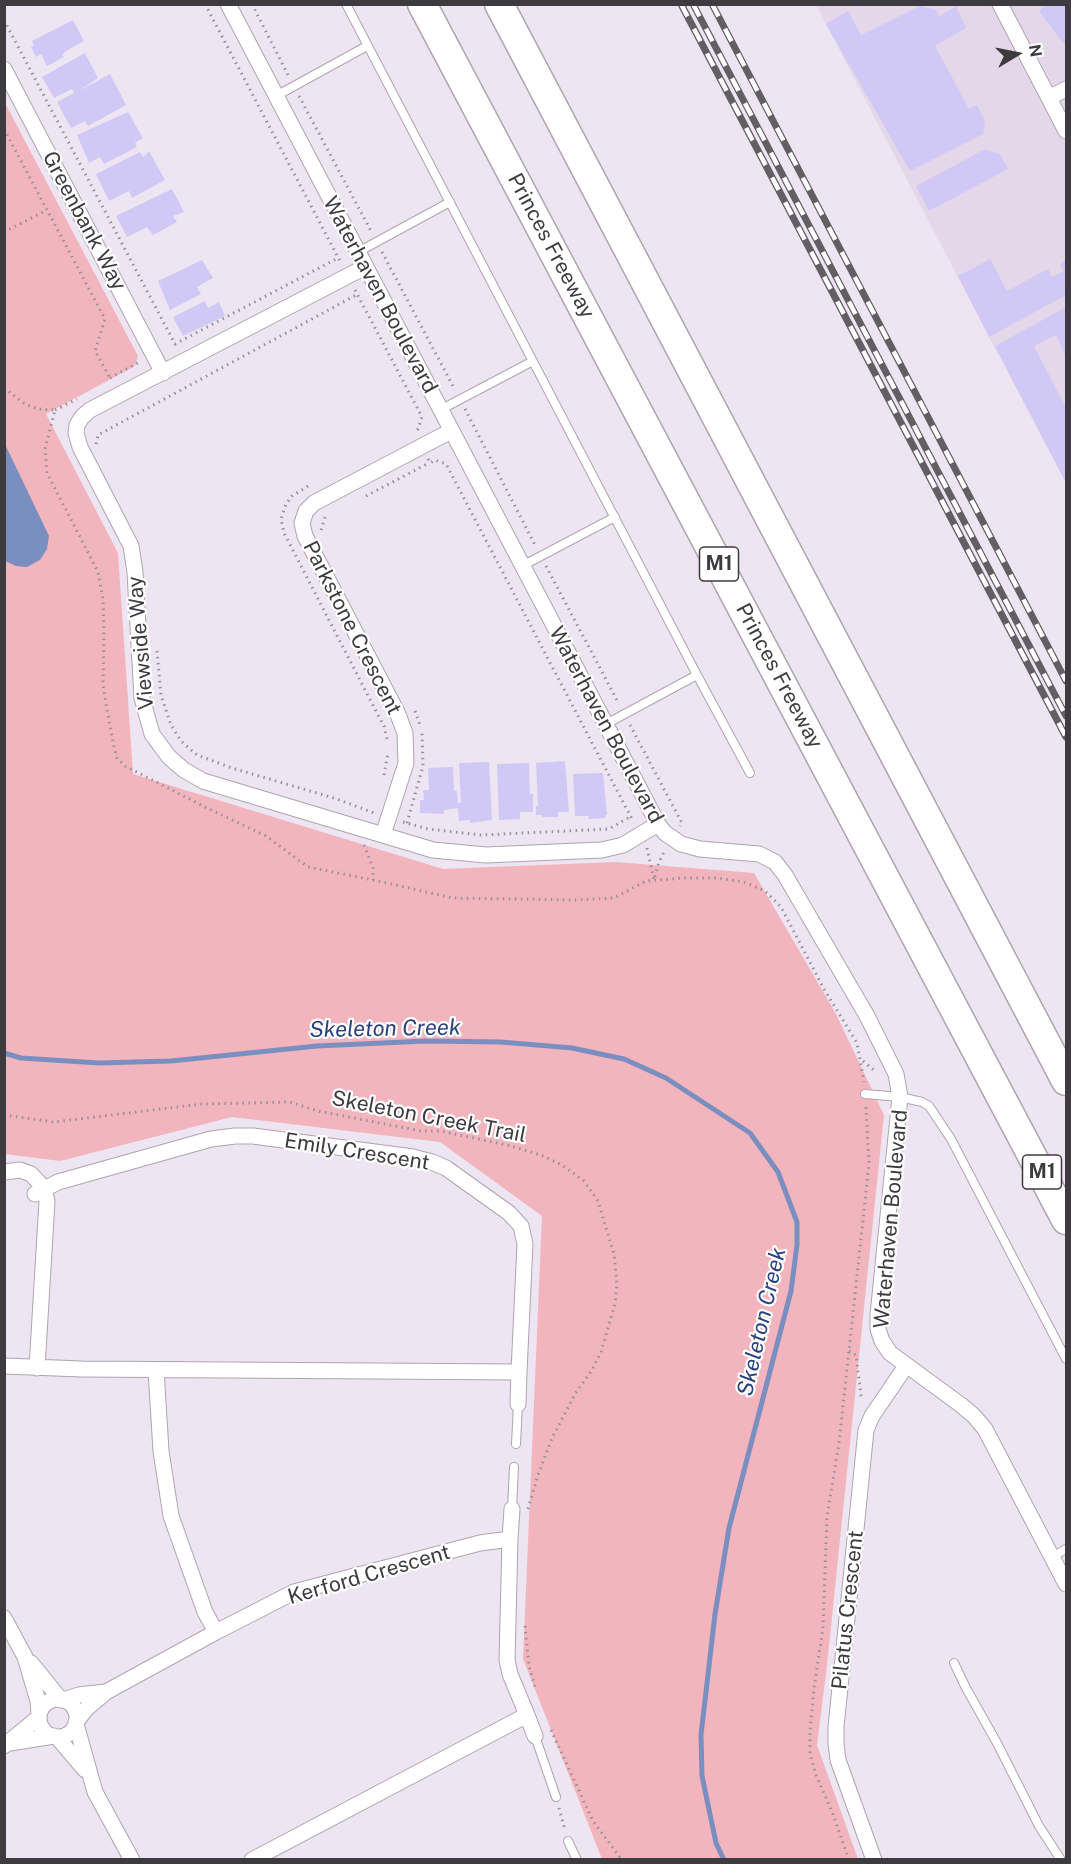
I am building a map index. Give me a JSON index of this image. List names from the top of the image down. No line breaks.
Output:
{"streets":{"highway":["Princes Freeway","M1"],"street":["Greenbank Way","Waterhaven Boulevard","Parkstone Crescent","Viewside Way","Emily Crescent","Kerford Crescent","Pilatus Crescent"],"path":["Skeleton Creek Trail"]},"crossings":[["Greenbank Way","Viewside Way"],["Waterhaven Boulevard","Parkstone Crescent"],["Waterhaven Boulevard","Viewside Way"],["Waterhaven Boulevard","Pilatus Crescent"],["Parkstone Crescent","Viewside Way"]],"water":["Skeleton Creek"],"north":"right"}
